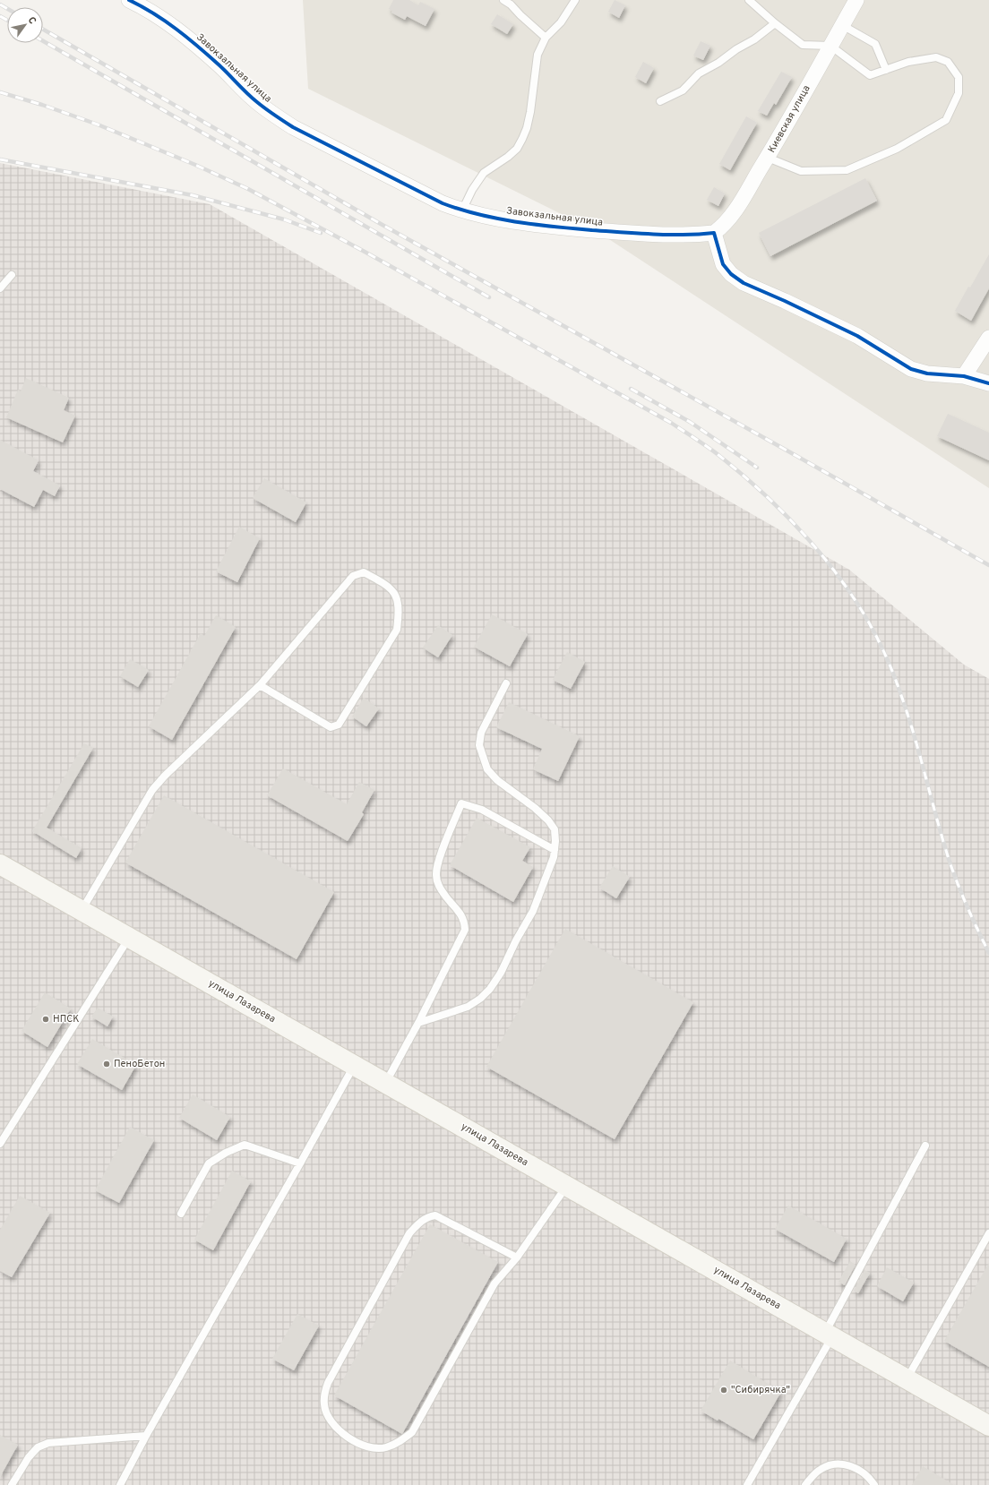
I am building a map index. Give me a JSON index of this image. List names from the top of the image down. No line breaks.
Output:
{"streets":{"main road":["улица Лазарева"],"street":["Завокзальная улица","Киевская улица"]},"crossings":[["Завокзальная улица","Киевская улица"]],"places":["НПСК","ПеноБетон","\"Сибирячка\""],"north":"top right"}
